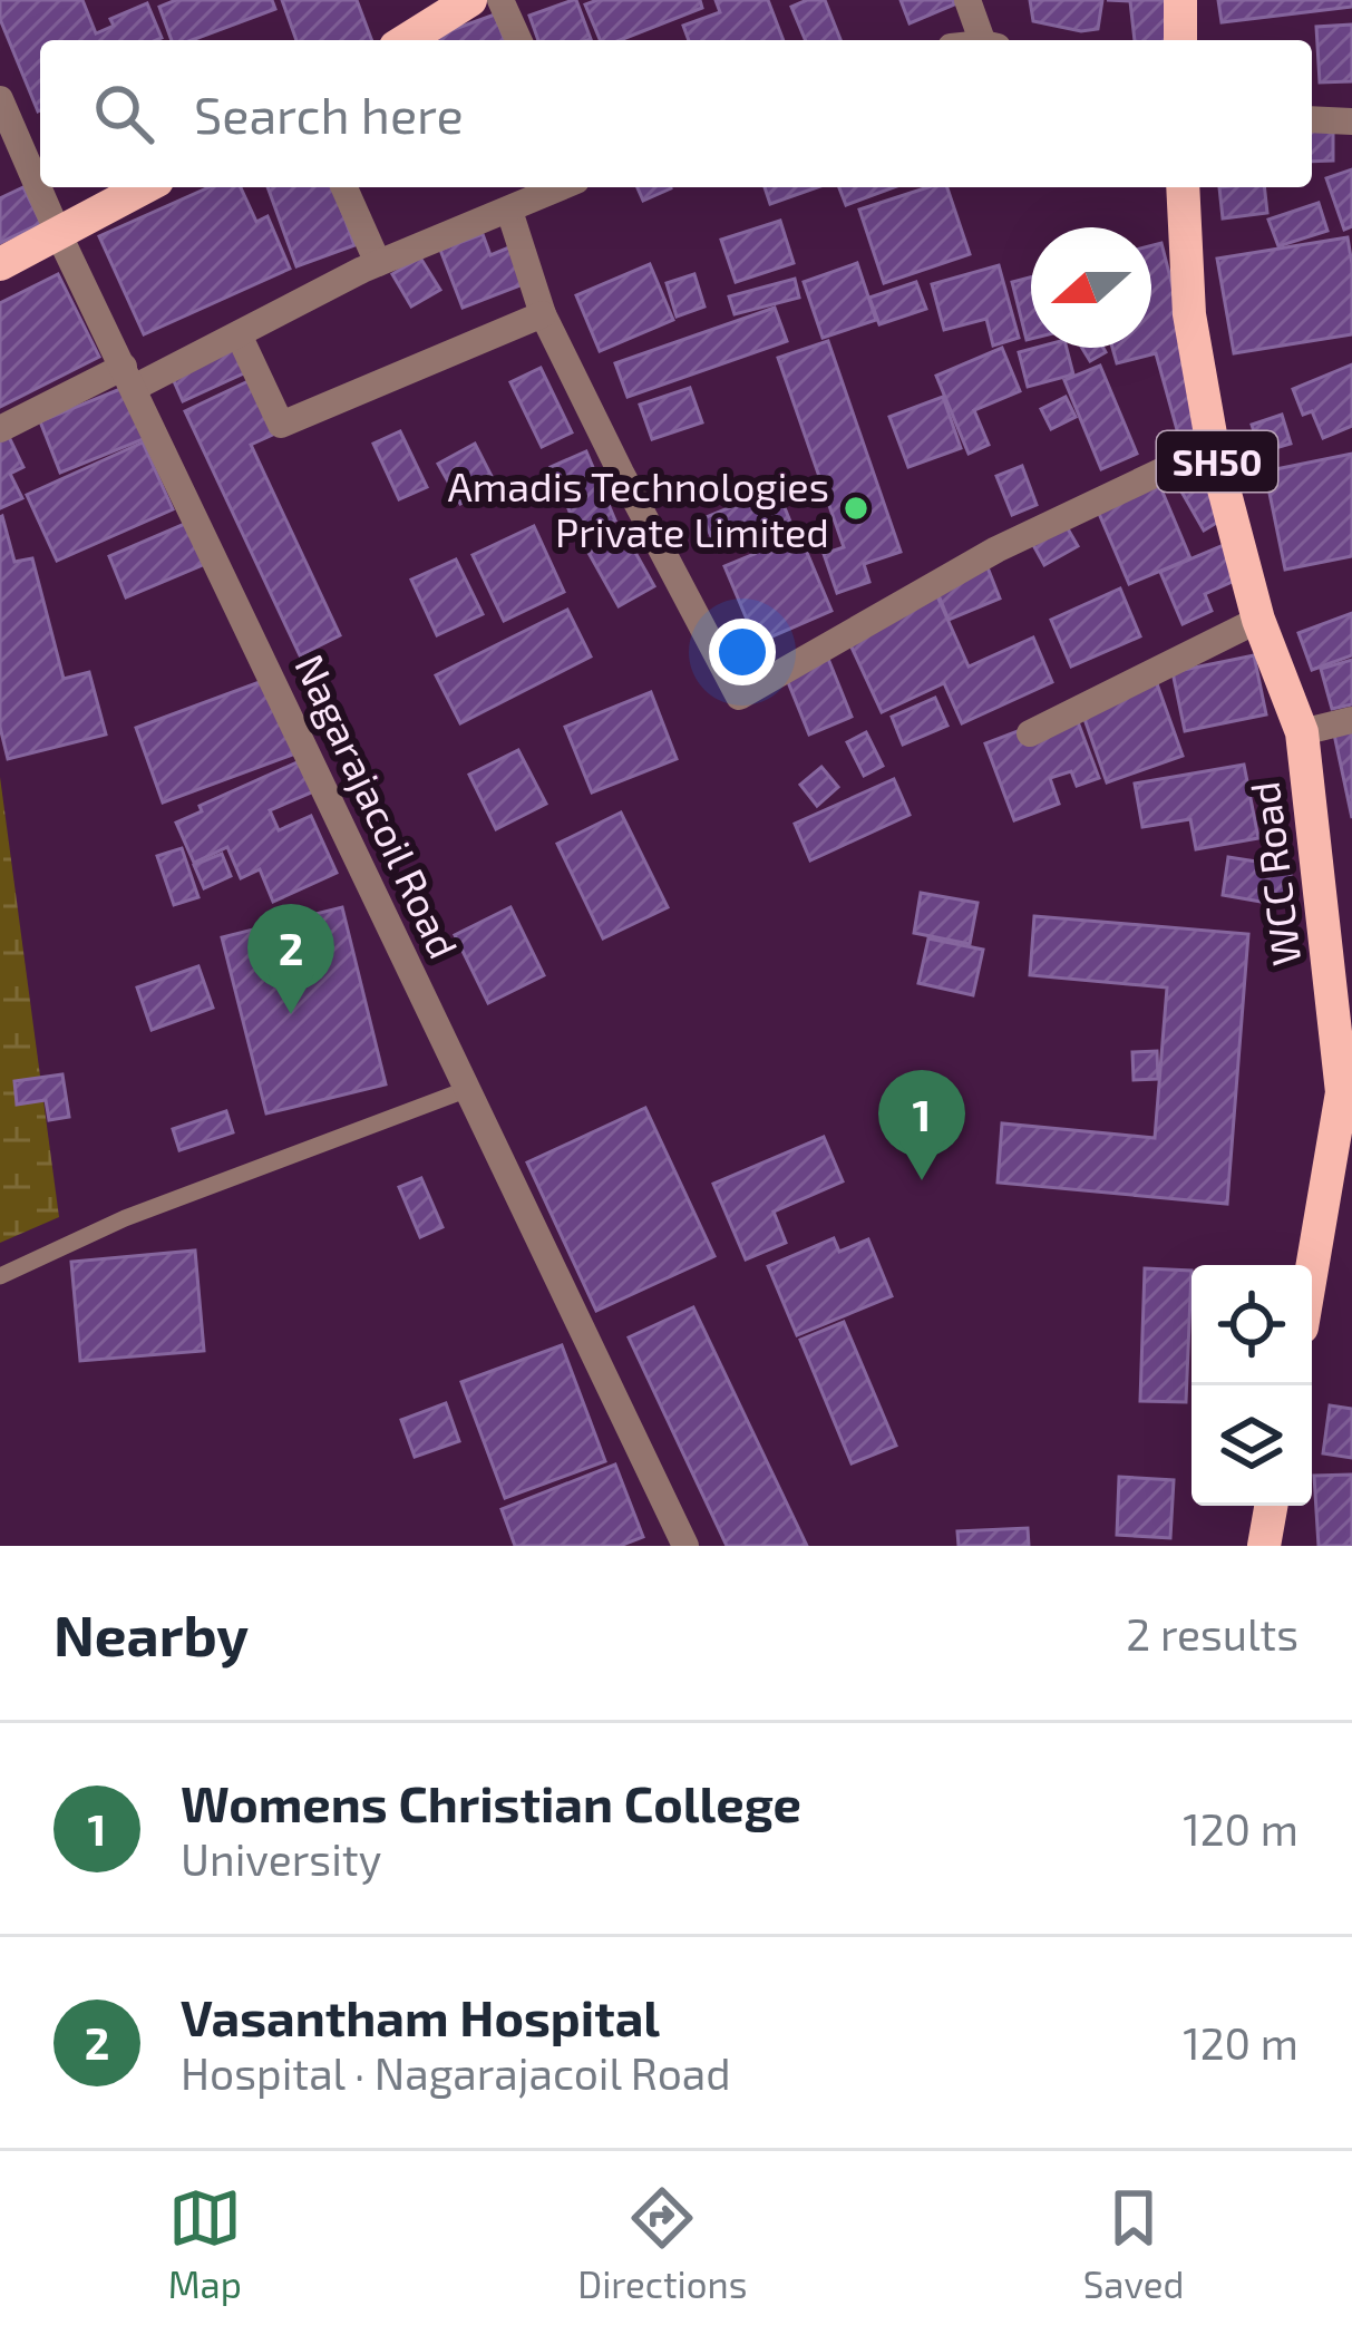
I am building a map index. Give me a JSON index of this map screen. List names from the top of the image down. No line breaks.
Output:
{"streets":{"main road":["SH50","WCC Road"],"street":["Nagarajacoil Road"]},"places":["Amadis Technologies Private Limited"],"north":"left","page":{"search":"Search here","pins":["2","1"],"heading":["Nearby","2 results"],"list":[{"mark":"1","name":"Womens Christian College","note":"University","value":"120 m"},{"mark":"2","name":"Vasantham Hospital","note":"Hospital · Nagarajacoil Road","value":"120 m"}],"nav":["Map","Directions","Saved"]}}
